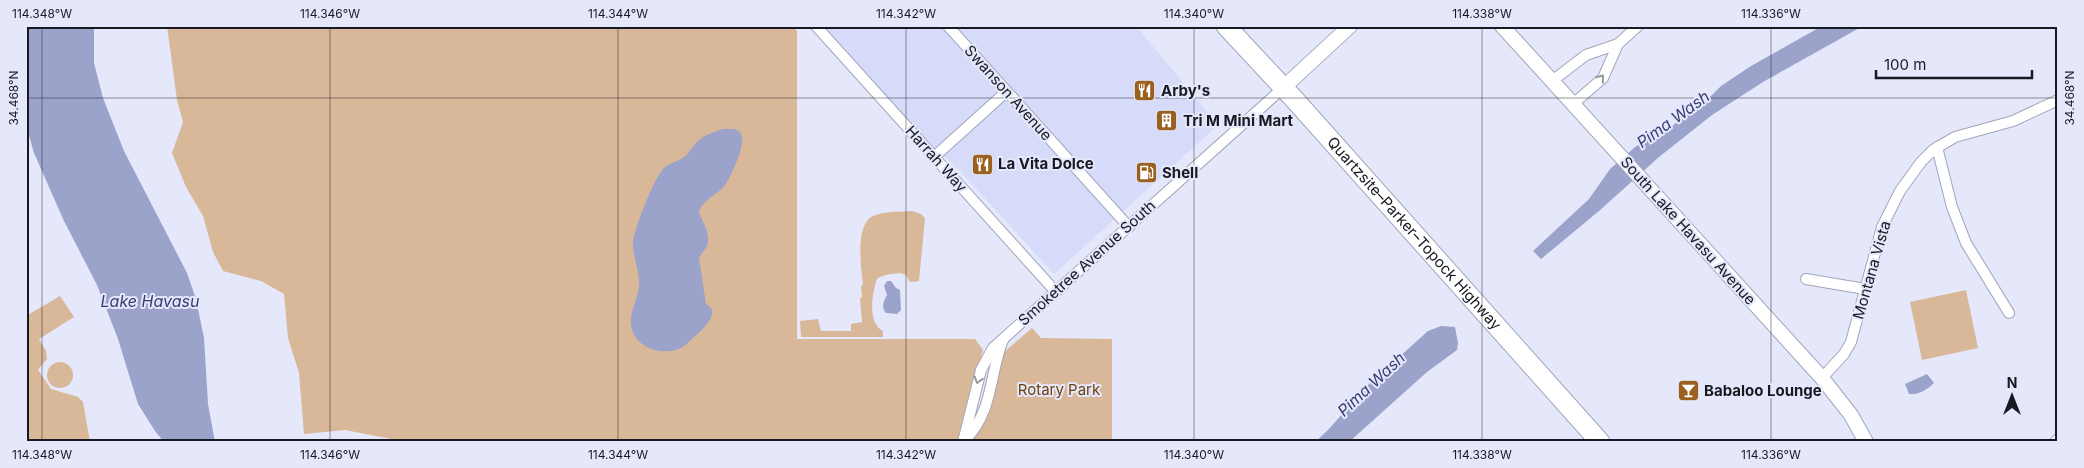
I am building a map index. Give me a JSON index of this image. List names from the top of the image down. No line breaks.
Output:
{"streets":{"highway":["Quartzsite–Parker–Topock Highway"],"main road":["South Lake Havasu Avenue","Smoketree Avenue South"],"street":["Swanson Avenue","Harrah Way","Montana Vista"]},"crossings":[["Swanson Avenue","Smoketree Avenue South"],["Harrah Way","Smoketree Avenue South"],["South Lake Havasu Avenue","Montana Vista"],["Quartzsite–Parker–Topock Highway","Smoketree Avenue South"]],"water":["Pima Wash","Lake Havasu"],"parks":["Rotary Park"],"places":{"restaurant":["Arby's","La Vita Dolce"],"building":["Tri M Mini Mart"],"fuel station":["Shell"],"bar":["Babaloo Lounge"]},"scale_bar":"100 m","north":"top","coordinates":["114.348°W","114.346°W","114.344°W","114.342°W","114.340°W","114.338°W","114.336°W","34.468°N"]}
